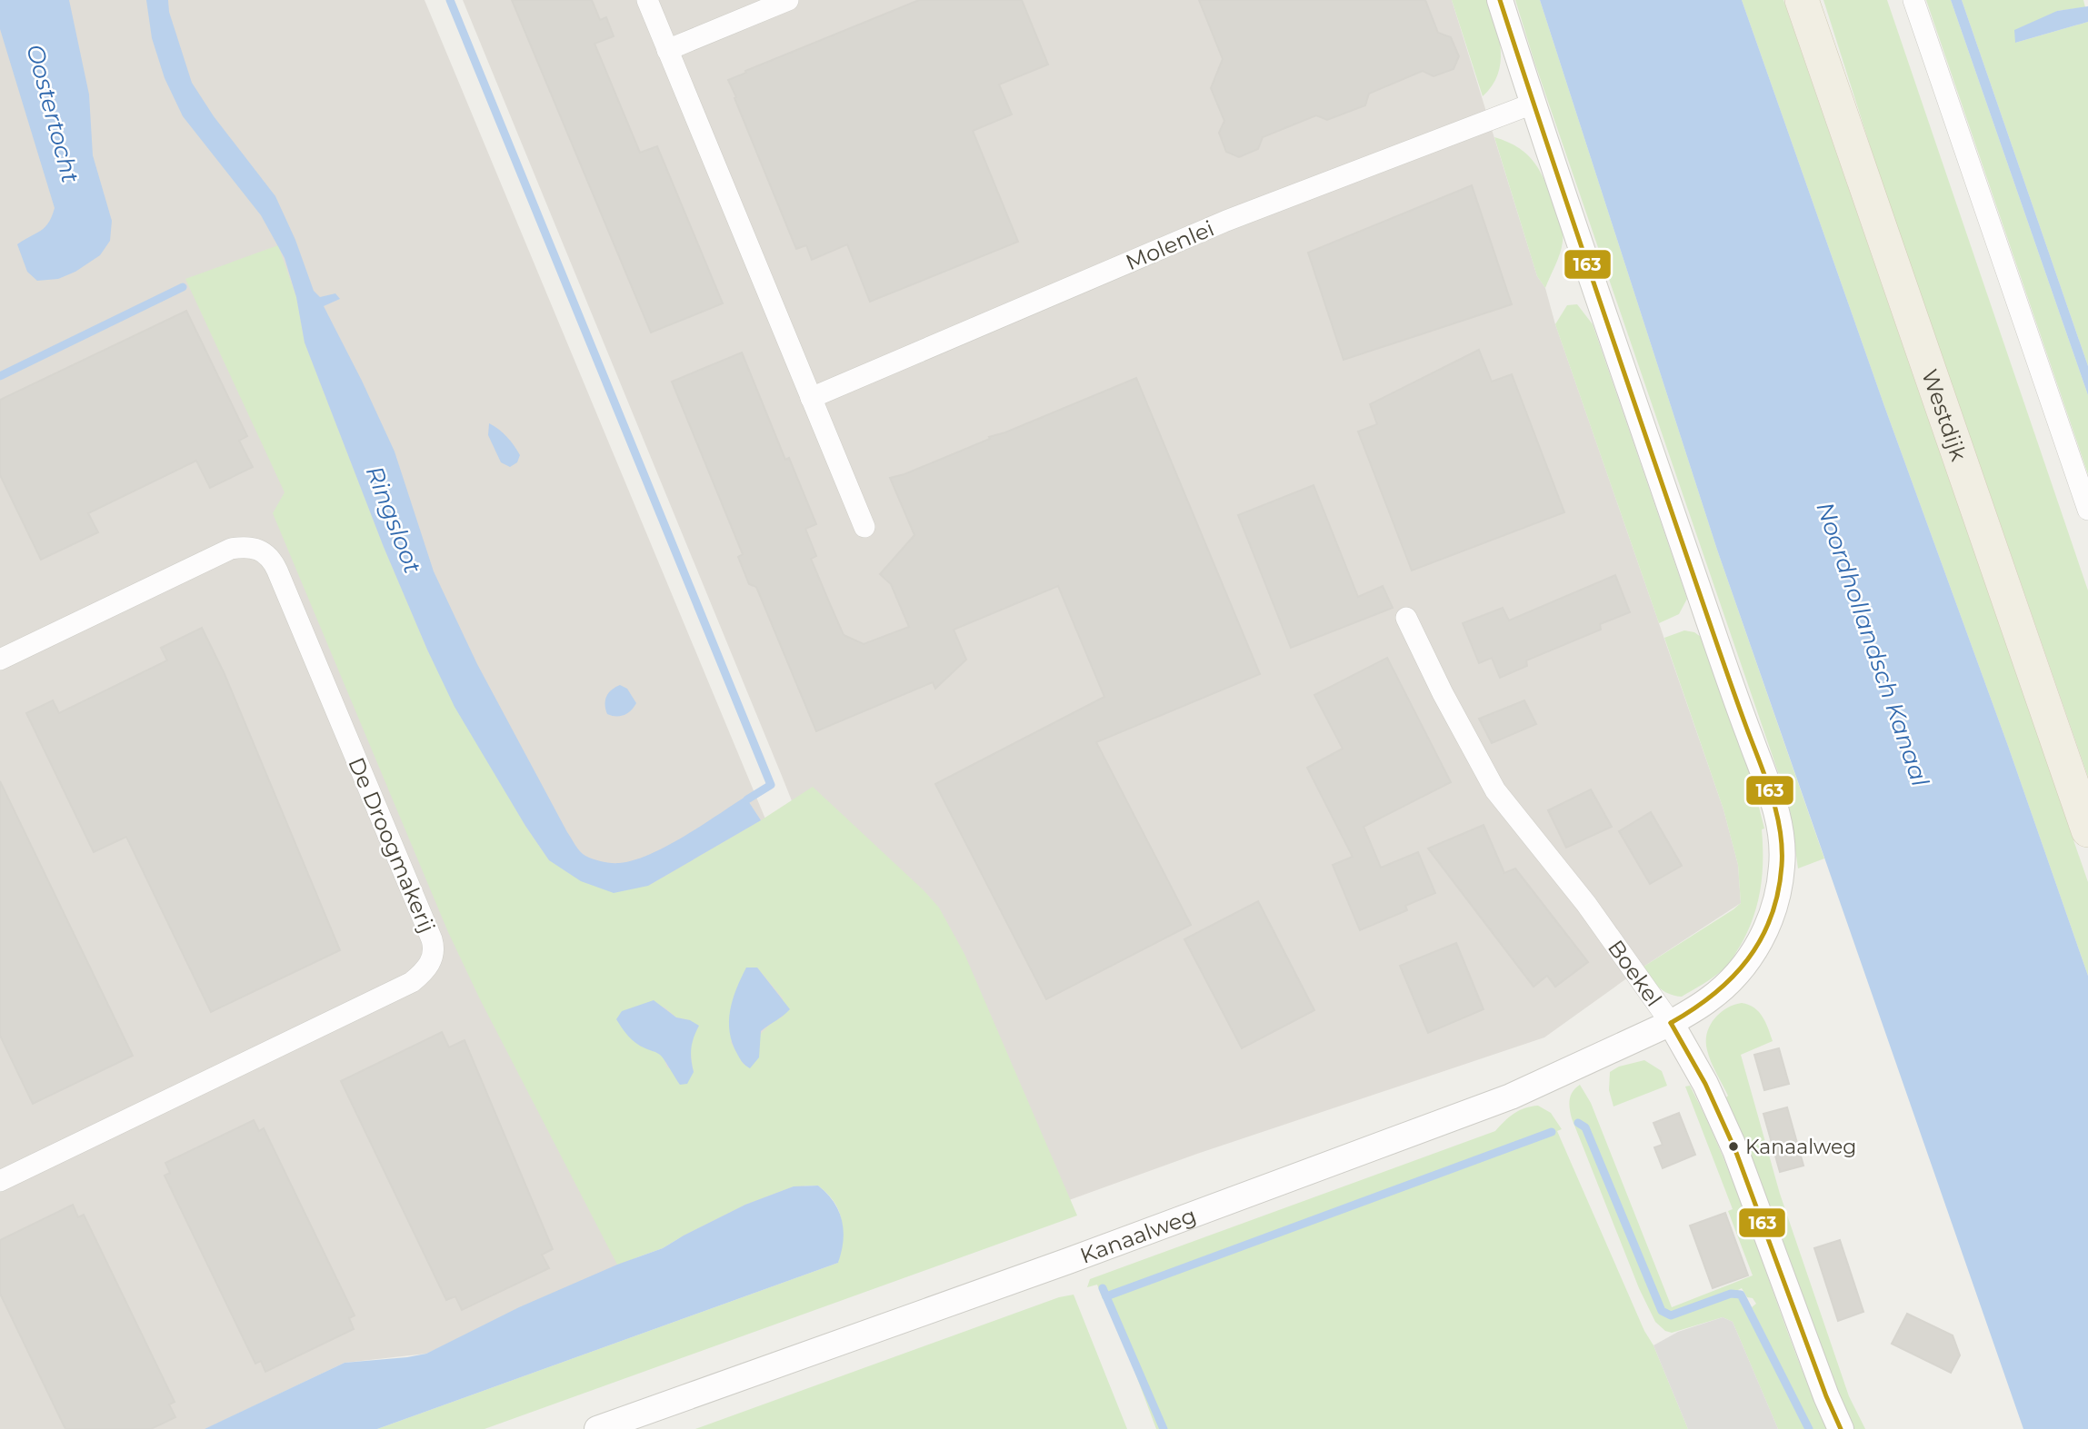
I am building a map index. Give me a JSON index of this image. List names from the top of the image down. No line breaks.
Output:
{"streets":{"main road":["Westdijk"],"street":["Molenlei","De Droogmakerij","Boekel","Kanaalweg"]},"crossings":[["Molenlei","Kanaalweg"],["Boekel","Kanaalweg"]],"water":["Oostertocht","Ringsloot","Noordhollandsch Kanaal"],"places":["Kanaalweg"],"lines":["transit line 163"]}
